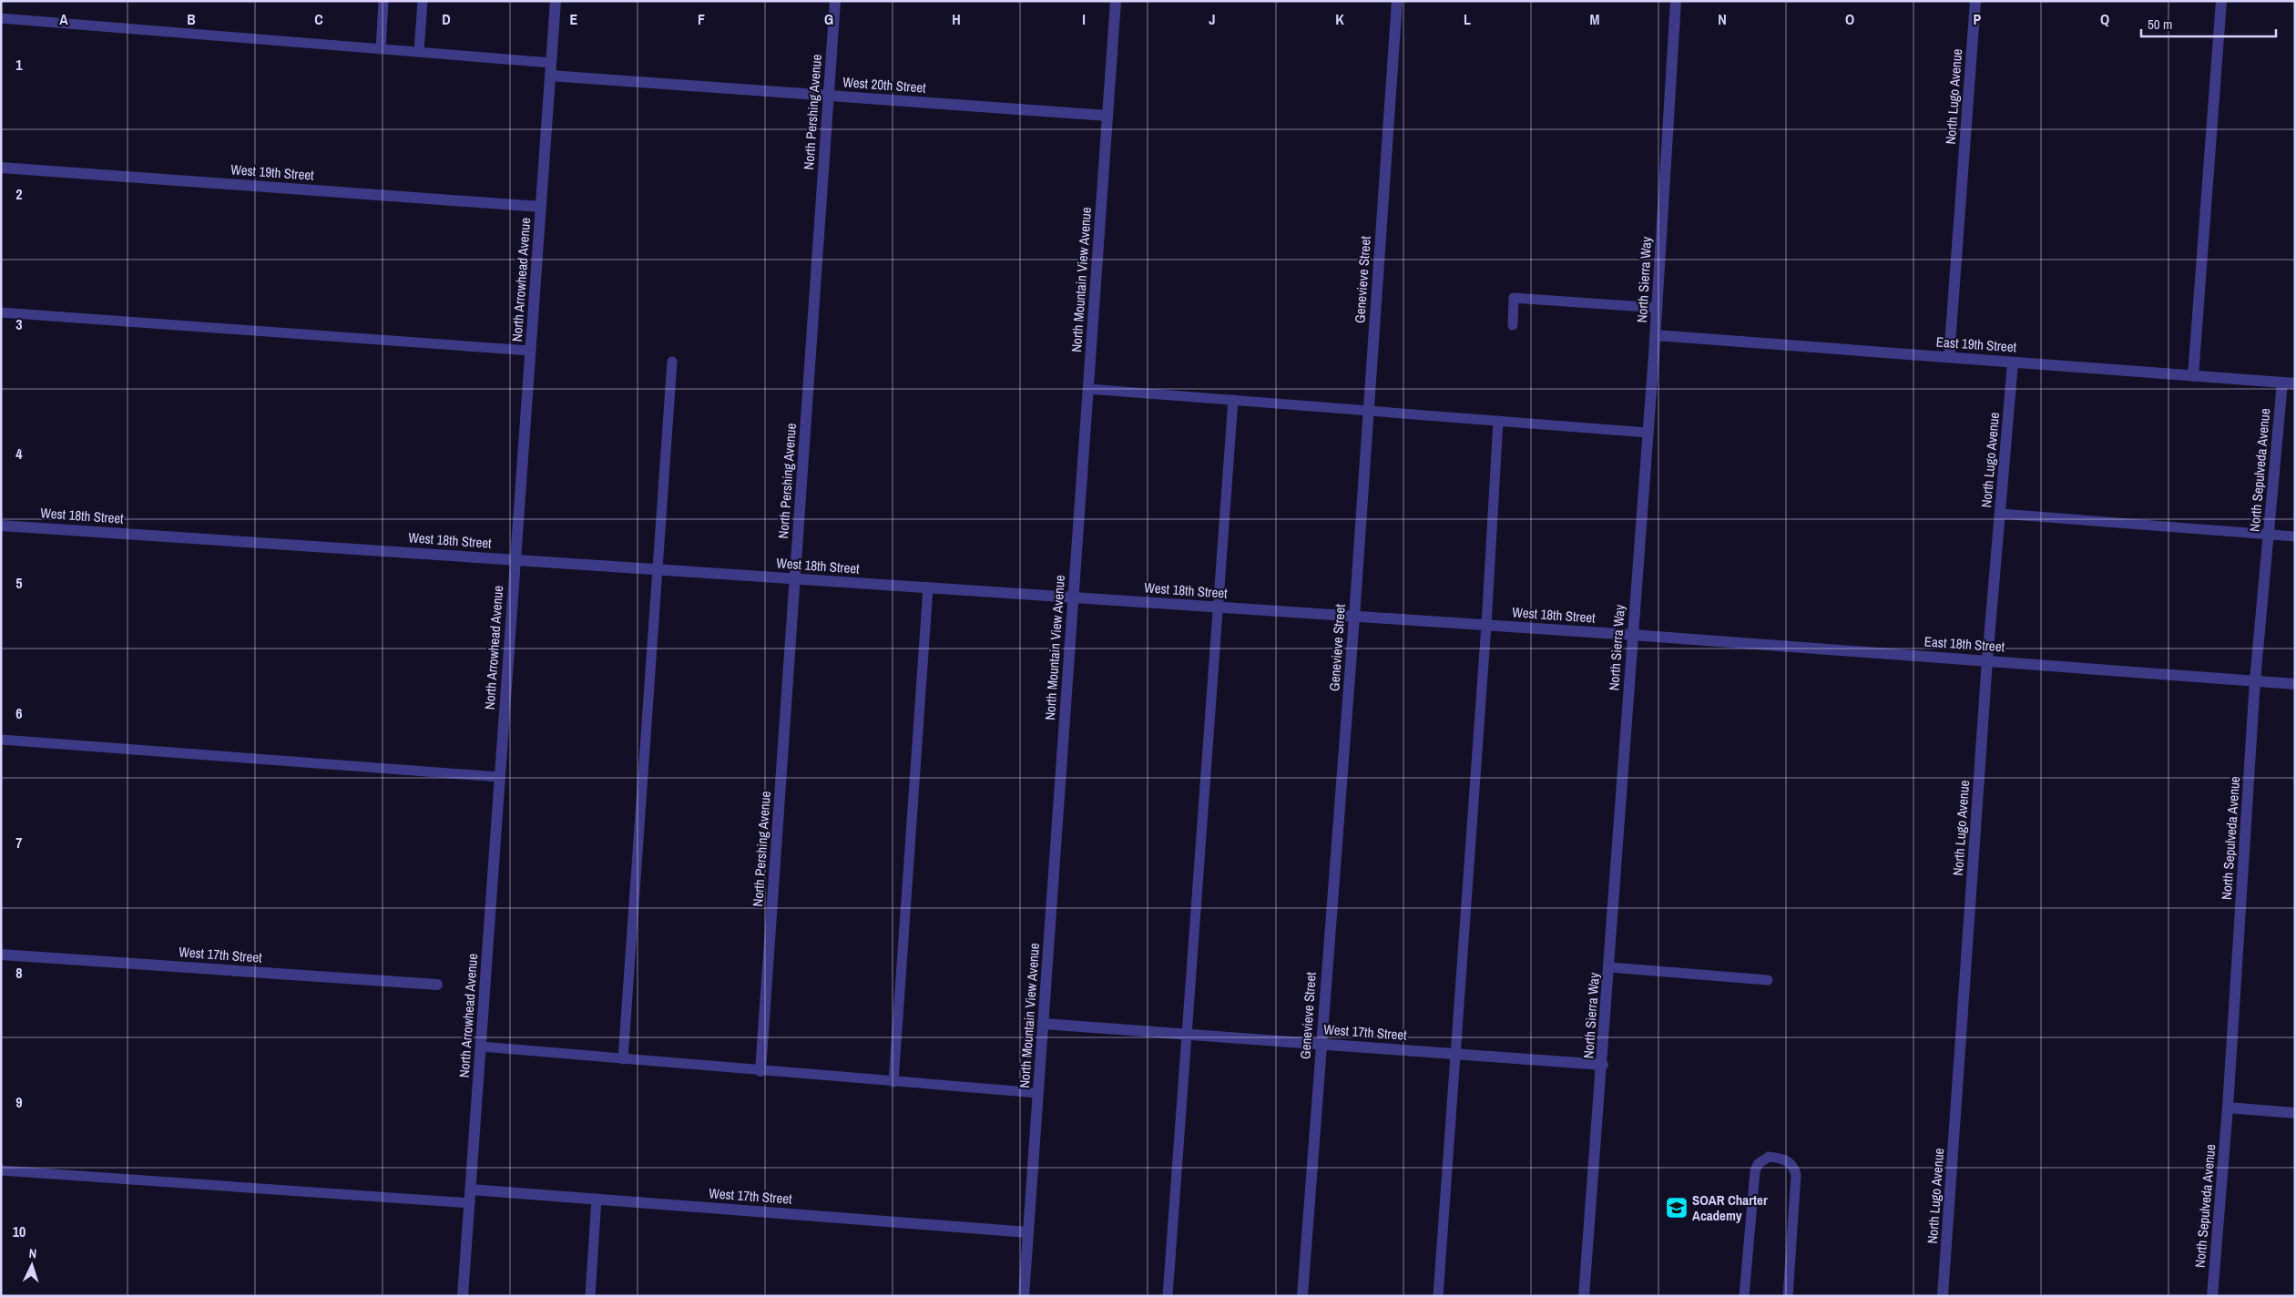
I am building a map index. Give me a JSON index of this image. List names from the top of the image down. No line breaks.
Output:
{"streets":{"street":["West 20th Street","North Lugo Avenue","North Pershing Avenue","West 19th Street","North Arrowhead Avenue","North Mountain View Avenue","Genevieve Street","North Sierra Way","East 19th Street","North Sepulveda Avenue","West 18th Street","East 18th Street","West 17th Street"]},"crossings":[["West 20th Street","North Pershing Avenue"],["West 20th Street","North Arrowhead Avenue"],["West 20th Street","North Mountain View Avenue"],["North Lugo Avenue","East 19th Street"],["North Lugo Avenue","East 18th Street"],["North Pershing Avenue","West 18th Street"],["West 19th Street","North Arrowhead Avenue"],["North Arrowhead Avenue","West 18th Street"],["North Arrowhead Avenue","West 17th Street"],["North Mountain View Avenue","West 18th Street"],["North Mountain View Avenue","West 17th Street"],["Genevieve Street","West 18th Street"],["Genevieve Street","West 17th Street"],["North Sierra Way","East 19th Street"],["North Sierra Way","West 18th Street"],["North Sierra Way","East 18th Street"],["North Sierra Way","West 17th Street"],["East 19th Street","North Sepulveda Avenue"],["North Sepulveda Avenue","East 18th Street"],["West 18th Street","East 18th Street"]],"places":{"school or university":["SOAR Charter Academy"]},"scale_bar":"50 m","north":"top","grid":{"columns":["A","B","C","D","E","F","G","H","I","J","K","L","M","N","O","P","Q"],"rows":["1","2","3","4","5","6","7","8","9","10"]}}
